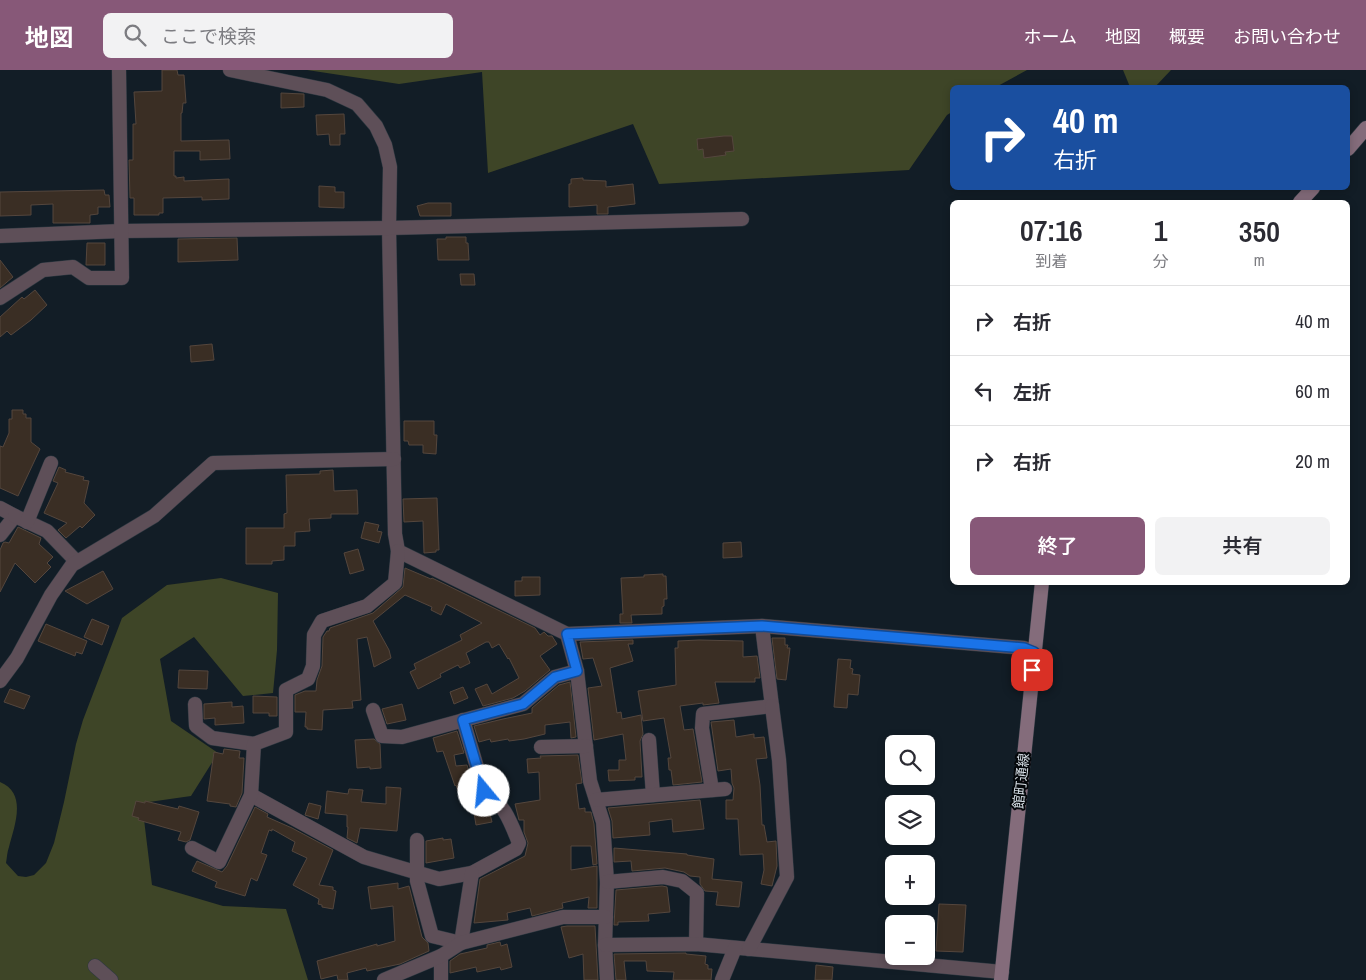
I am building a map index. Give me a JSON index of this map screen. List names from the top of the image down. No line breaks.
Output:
{"streets":{"main road":["館町通線"]},"page":{"header":"地図","search":"ここで検索","nav":["ホーム","地図","概要","お問い合わせ"],"turn":["40 m","右折"],"eta":["07:16","到着","1","分","350","m"],"list":[{"name":"右折","value":"40 m"},{"name":"左折","value":"60 m"},{"name":"右折","value":"20 m"}],"buttons":["終了","共有"],"map_buttons":["+","−"]}}
